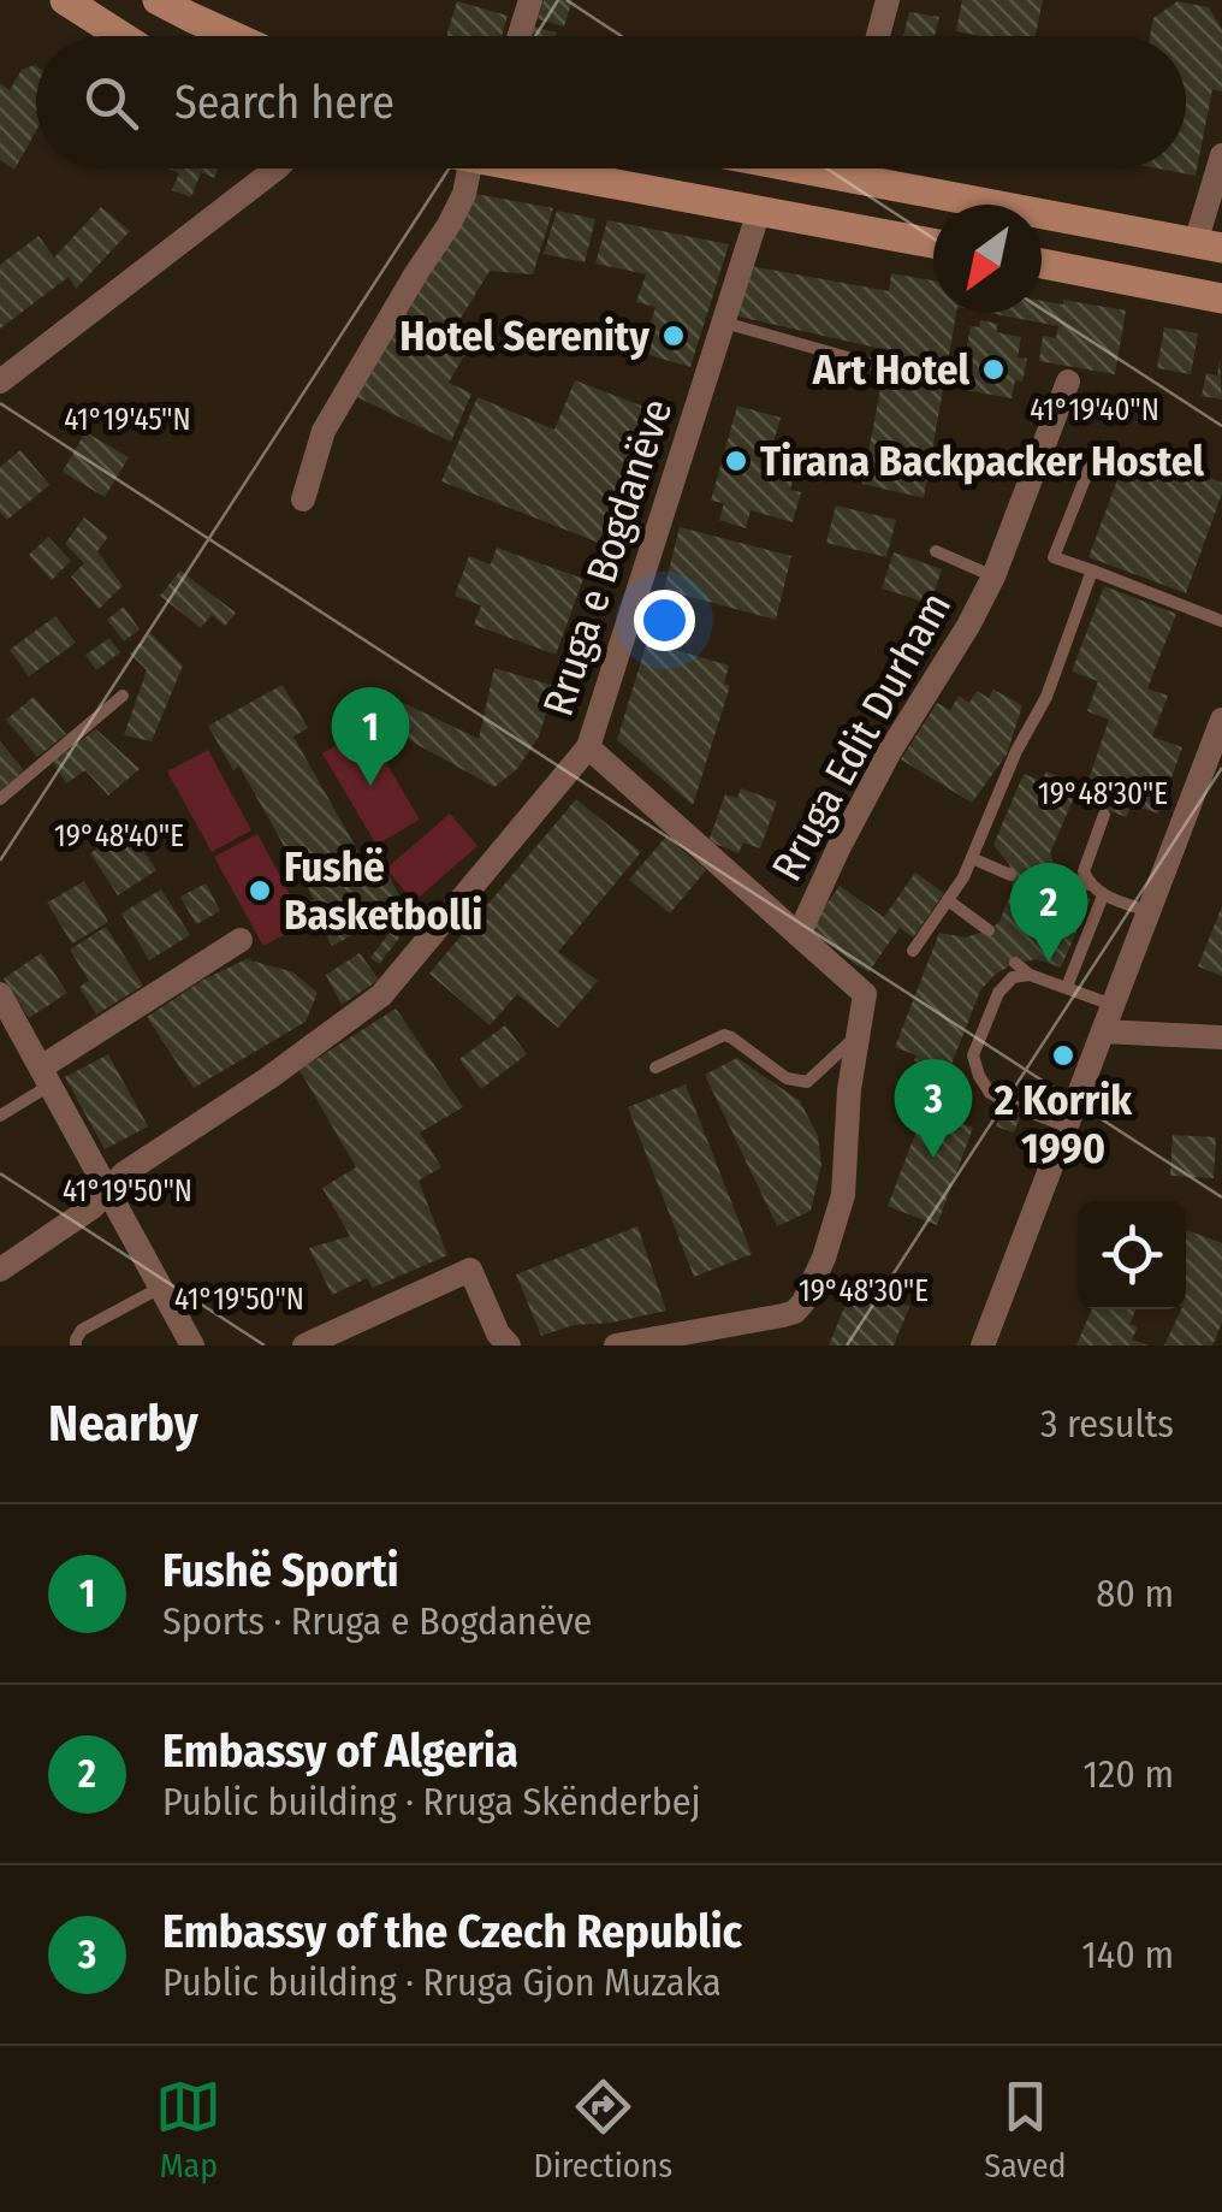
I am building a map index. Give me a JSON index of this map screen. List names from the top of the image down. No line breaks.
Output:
{"streets":{"street":["Rruga e Bogdanëve","Rruga Edit Durham"]},"places":["Hotel Serenity","Art Hotel","Tirana Backpacker Hostel","Fushë Basketbolli","2 Korrik 1990"],"north":"bottom left","page":{"search":"Search here","pins":["1","2","3"],"heading":["Nearby","3 results"],"list":[{"mark":"1","name":"Fushë Sporti","note":"Sports · Rruga e Bogdanëve","value":"80 m"},{"mark":"2","name":"Embassy of Algeria","note":"Public building · Rruga Skënderbej","value":"120 m"},{"mark":"3","name":"Embassy of the Czech Republic","note":"Public building · Rruga Gjon Muzaka","value":"140 m"}],"nav":["Map","Directions","Saved"]},"coordinates":["41°19'40\"N","41°19'45\"N","19°48'30\"E","19°48'40\"E","41°19'50\"N"]}
